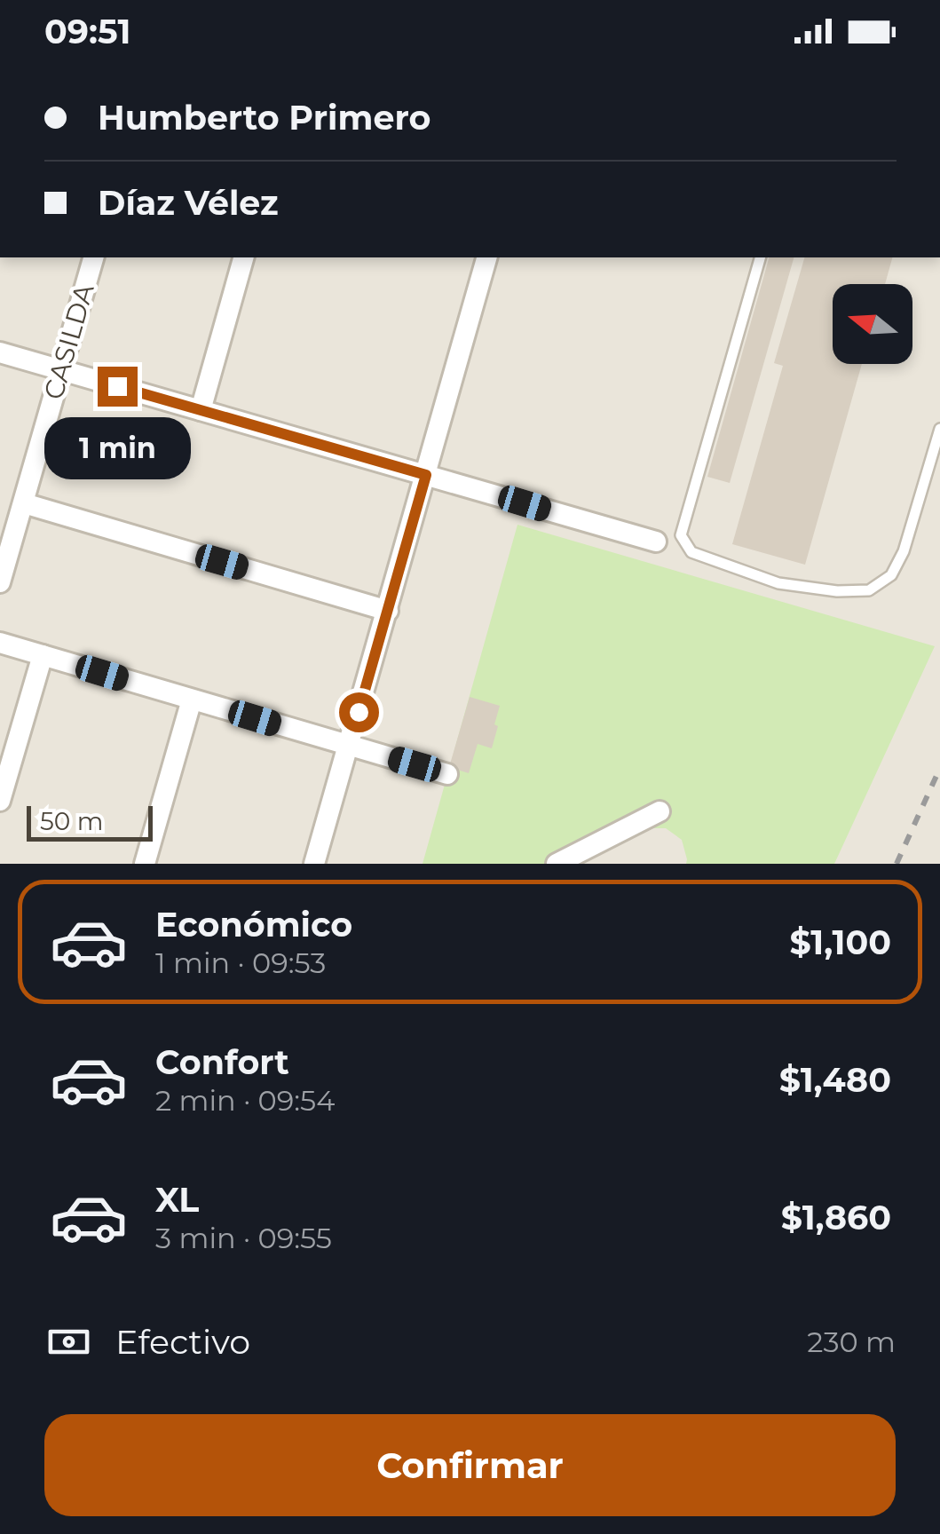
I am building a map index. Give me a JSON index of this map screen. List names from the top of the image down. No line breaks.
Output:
{"streets":{"street":["CASILDA"]},"scale_bar":"50 m","north":"left","page":{"status":"09:51","banner":["Humberto Primero","Díaz Vélez"],"bubble":"1 min","scale":"50 m","list":[{"name":"Económico","note":"1 min · 09:53","value":"$1,100"},{"name":"Confort","note":"2 min · 09:54","value":"$1,480"},{"name":"XL","note":"3 min · 09:55","value":"$1,860"}],"pay":["Efectivo","230 m"],"buttons":"Confirmar"}}
